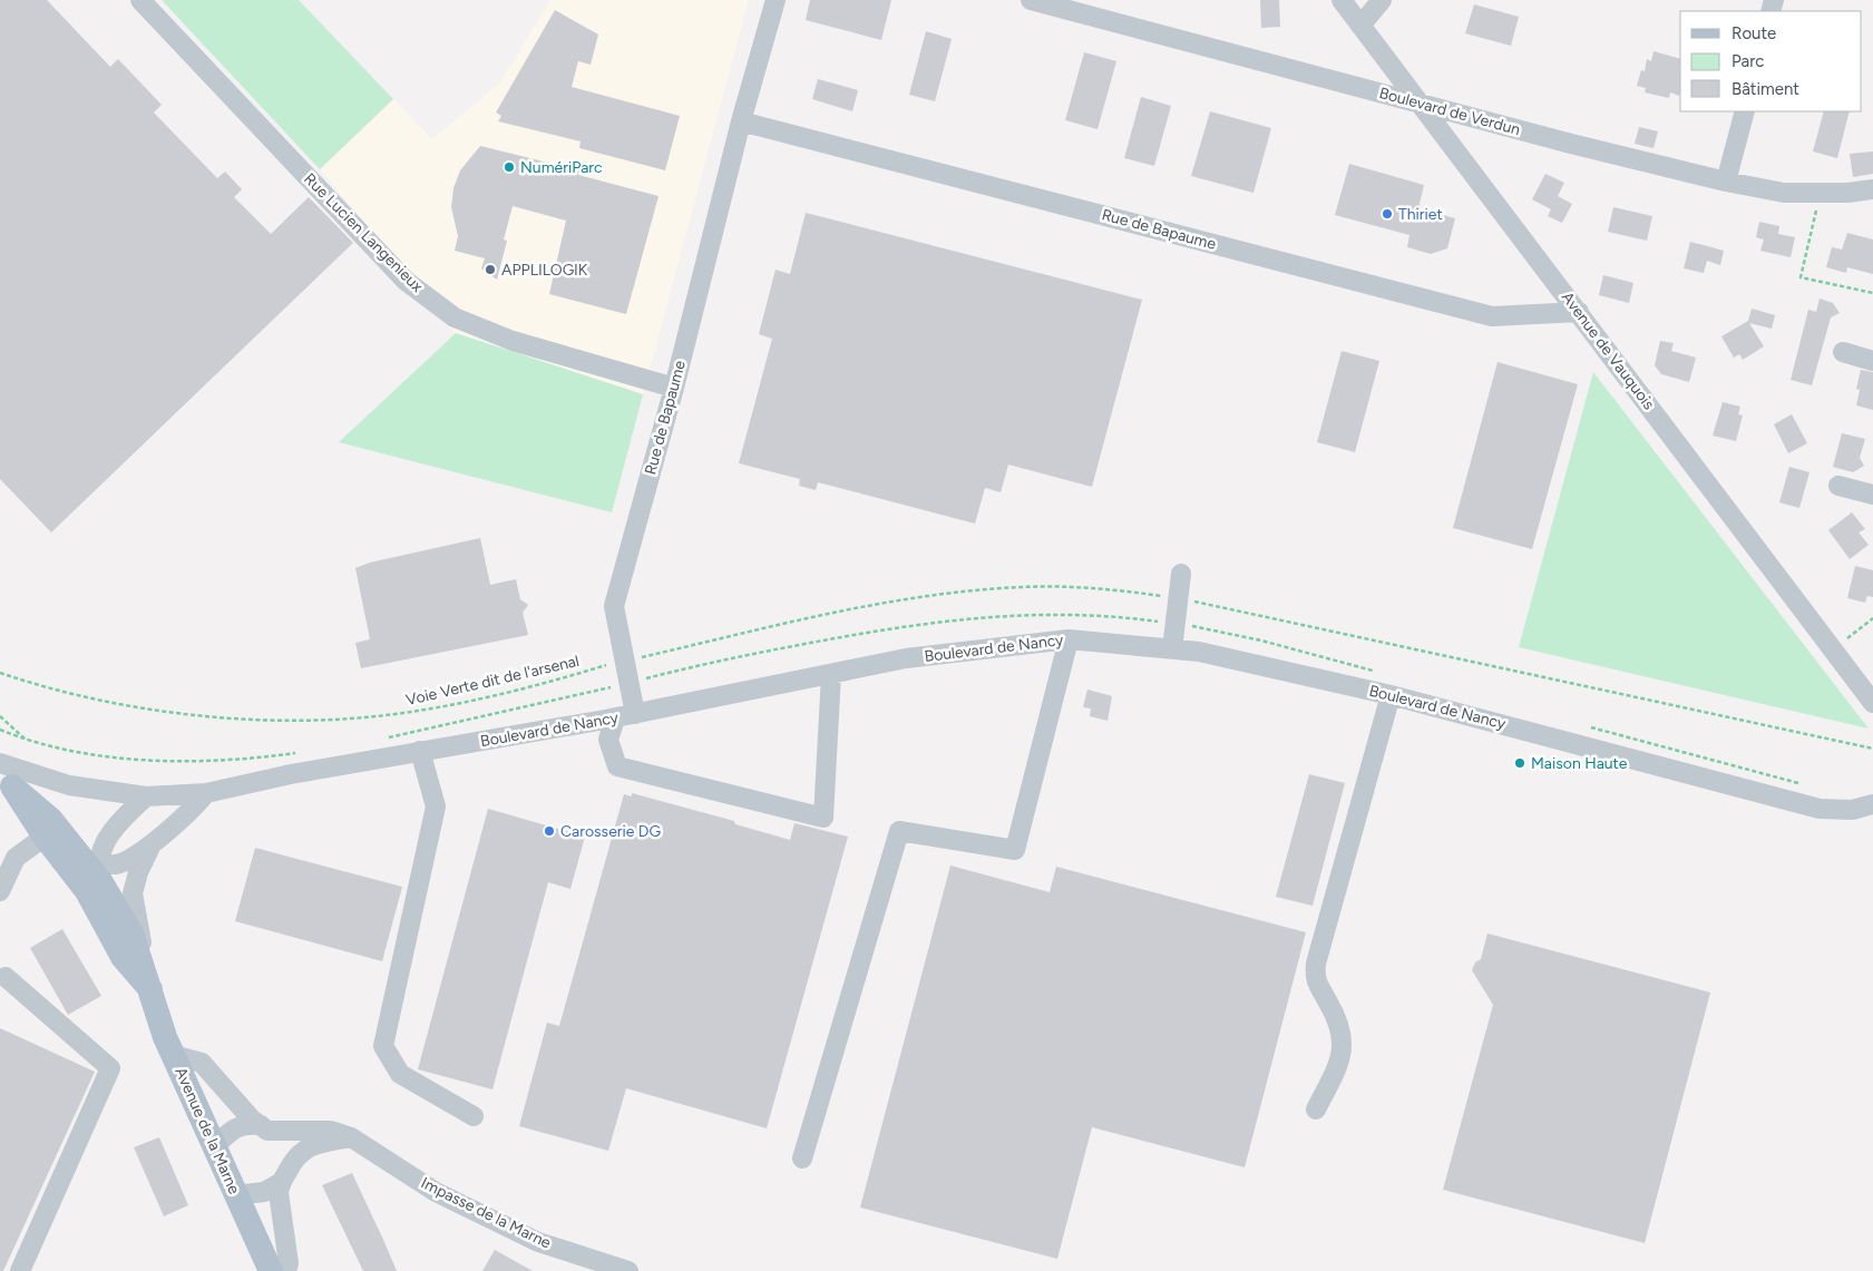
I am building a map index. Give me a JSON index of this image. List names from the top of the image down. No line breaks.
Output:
{"streets":{"main road":["Avenue de la Marne"],"street":["Boulevard de Verdun","Rue de Bapaume","Rue Lucien Langenieux","Avenue de Vauquois","Boulevard de Nancy","Impasse de la Marne"],"path":["Voie Verte dit de l'arsenal"]},"crossings":[["Boulevard de Verdun","Avenue de Vauquois"],["Rue de Bapaume","Rue Lucien Langenieux"],["Rue de Bapaume","Avenue de Vauquois"],["Rue de Bapaume","Boulevard de Nancy"],["Avenue de la Marne","Impasse de la Marne"]],"places":["NumériParc","Thiriet","APPLILOGIK","Maison Haute","Carosserie DG"],"legend":["Route","Parc","Bâtiment"]}
